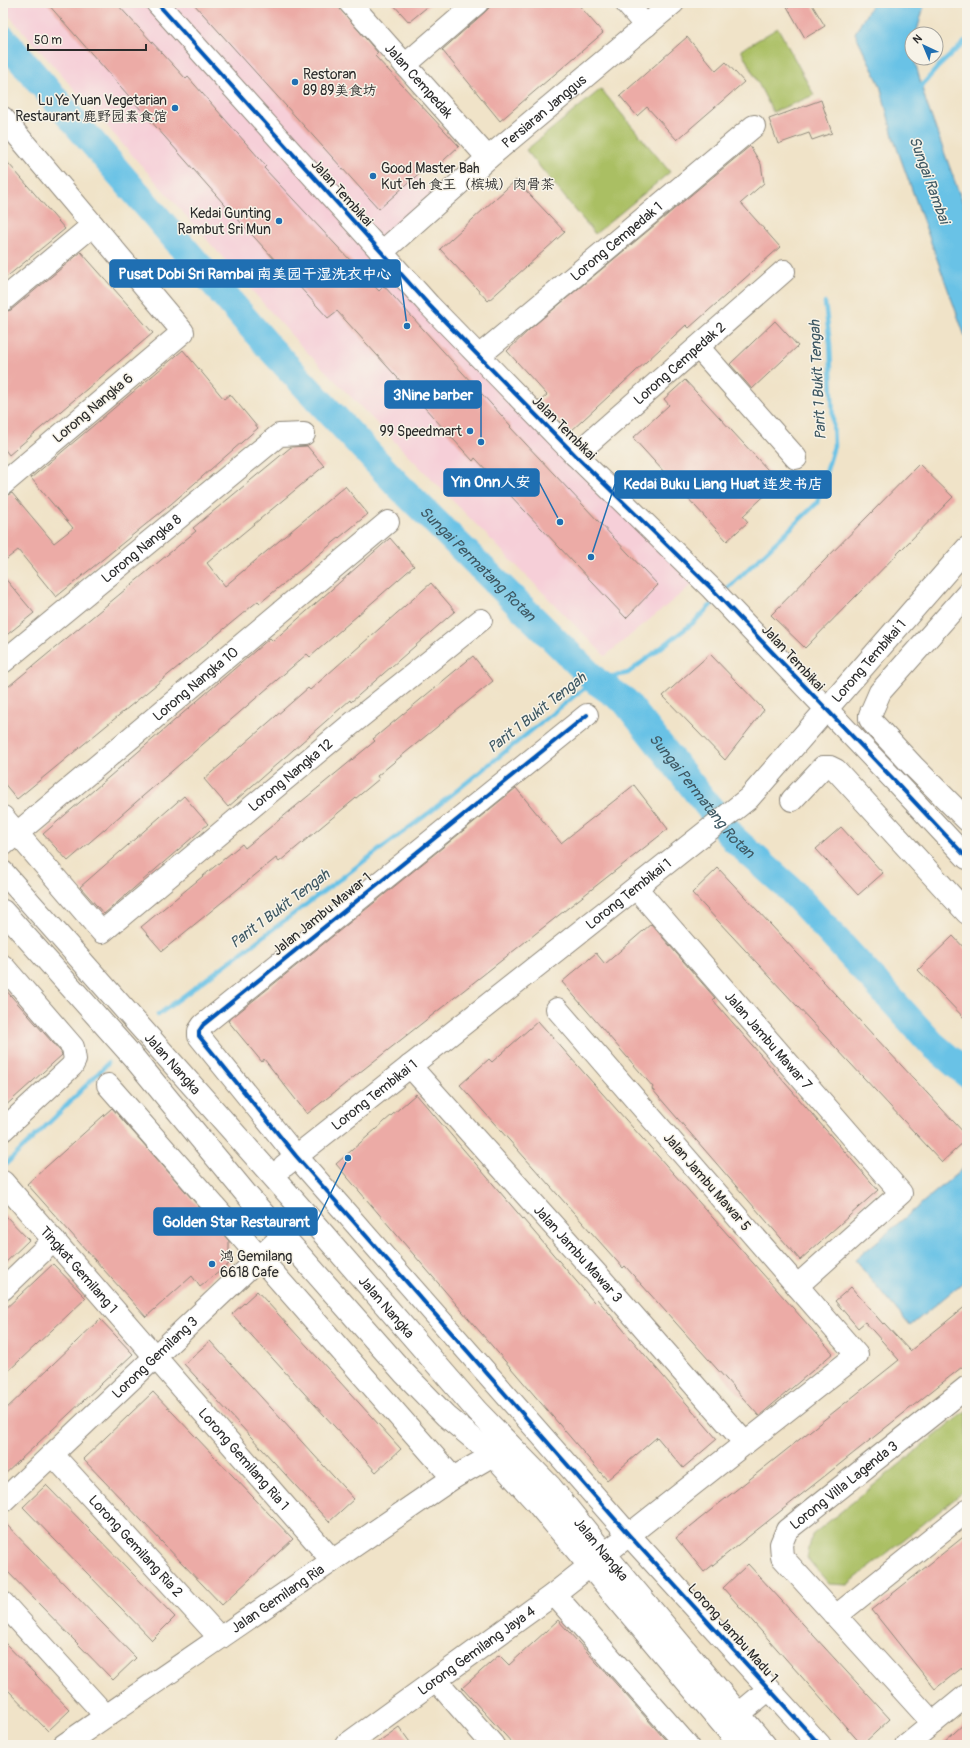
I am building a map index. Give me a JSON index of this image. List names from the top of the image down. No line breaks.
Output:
{"streets":{"street":["Jalan Cempedak","Persiaran Janggus","Jalan Tembikai","Lorong Cempedak 1","Lorong Cempedak 2","Lorong Nangka 6","Lorong Nangka 8","Lorong Tembikai 1","Lorong Nangka 10","Lorong Nangka 12","Jalan Jambu Mawar 1","Jalan Jambu Mawar 7","Jalan Nangka","Jalan Jambu Mawar 5","Jalan Jambu Mawar 3","Tingkat Gemilang 1","Lorong Gemilang 3","Lorong Gemilang Ria 1","Lorong Villa Lagenda 3","Lorong Gemilang Ria 2","Jalan Gemilang Ria","Lorong Jambu Madu 1","Lorong Gemilang Jaya 4"]},"crossings":[["Jalan Cempedak","Persiaran Janggus"],["Persiaran Janggus","Jalan Tembikai"],["Jalan Tembikai","Lorong Cempedak 1"],["Jalan Tembikai","Lorong Cempedak 2"],["Jalan Tembikai","Lorong Tembikai 1"],["Lorong Tembikai 1","Jalan Jambu Mawar 1"],["Lorong Tembikai 1","Jalan Jambu Mawar 7"],["Lorong Tembikai 1","Jalan Nangka"],["Lorong Tembikai 1","Jalan Jambu Mawar 3"],["Lorong Tembikai 1","Lorong Jambu Madu 1"],["Lorong Nangka 10","Lorong Nangka 12"],["Jalan Jambu Mawar 1","Lorong Jambu Madu 1"],["Jalan Jambu Mawar 7","Jalan Jambu Mawar 5"],["Jalan Nangka","Lorong Gemilang 3"],["Jalan Nangka","Jalan Gemilang Ria"],["Jalan Nangka","Lorong Gemilang Jaya 4"],["Jalan Jambu Mawar 5","Lorong Gemilang Jaya 4"],["Jalan Jambu Mawar 3","Lorong Gemilang Jaya 4"],["Tingkat Gemilang 1","Lorong Gemilang 3"],["Tingkat Gemilang 1","Lorong Gemilang Ria 1"],["Lorong Gemilang 3","Lorong Gemilang Ria 1"],["Lorong Gemilang 3","Lorong Gemilang Ria 2"],["Lorong Gemilang Ria 1","Jalan Gemilang Ria"],["Lorong Gemilang Ria 2","Jalan Gemilang Ria"],["Lorong Jambu Madu 1","Lorong Gemilang Jaya 4"]],"water":["Sungai Rambai","Parit 1 Bukit Tengah","Sungai Permatang Rotan"],"places":["Restoran 89 89美食坊","Lu Ye Yuan Vegetarian Restaurant 鹿野园素食馆","Good Master Bah Kut Teh 食王（槟城）肉骨茶","Kedai Gunting Rambut Sri Mun","Pusat Dobi Sri Rambai 南美园干湿洗衣中心","99 Speedmart","3Nine barber","Yin Onn人安","Kedai Buku Liang Huat 连发书店","Golden Star Restaurant","鸿 Gemilang 6618 Cafe"],"scale_bar":"50 m","north":"top left"}
